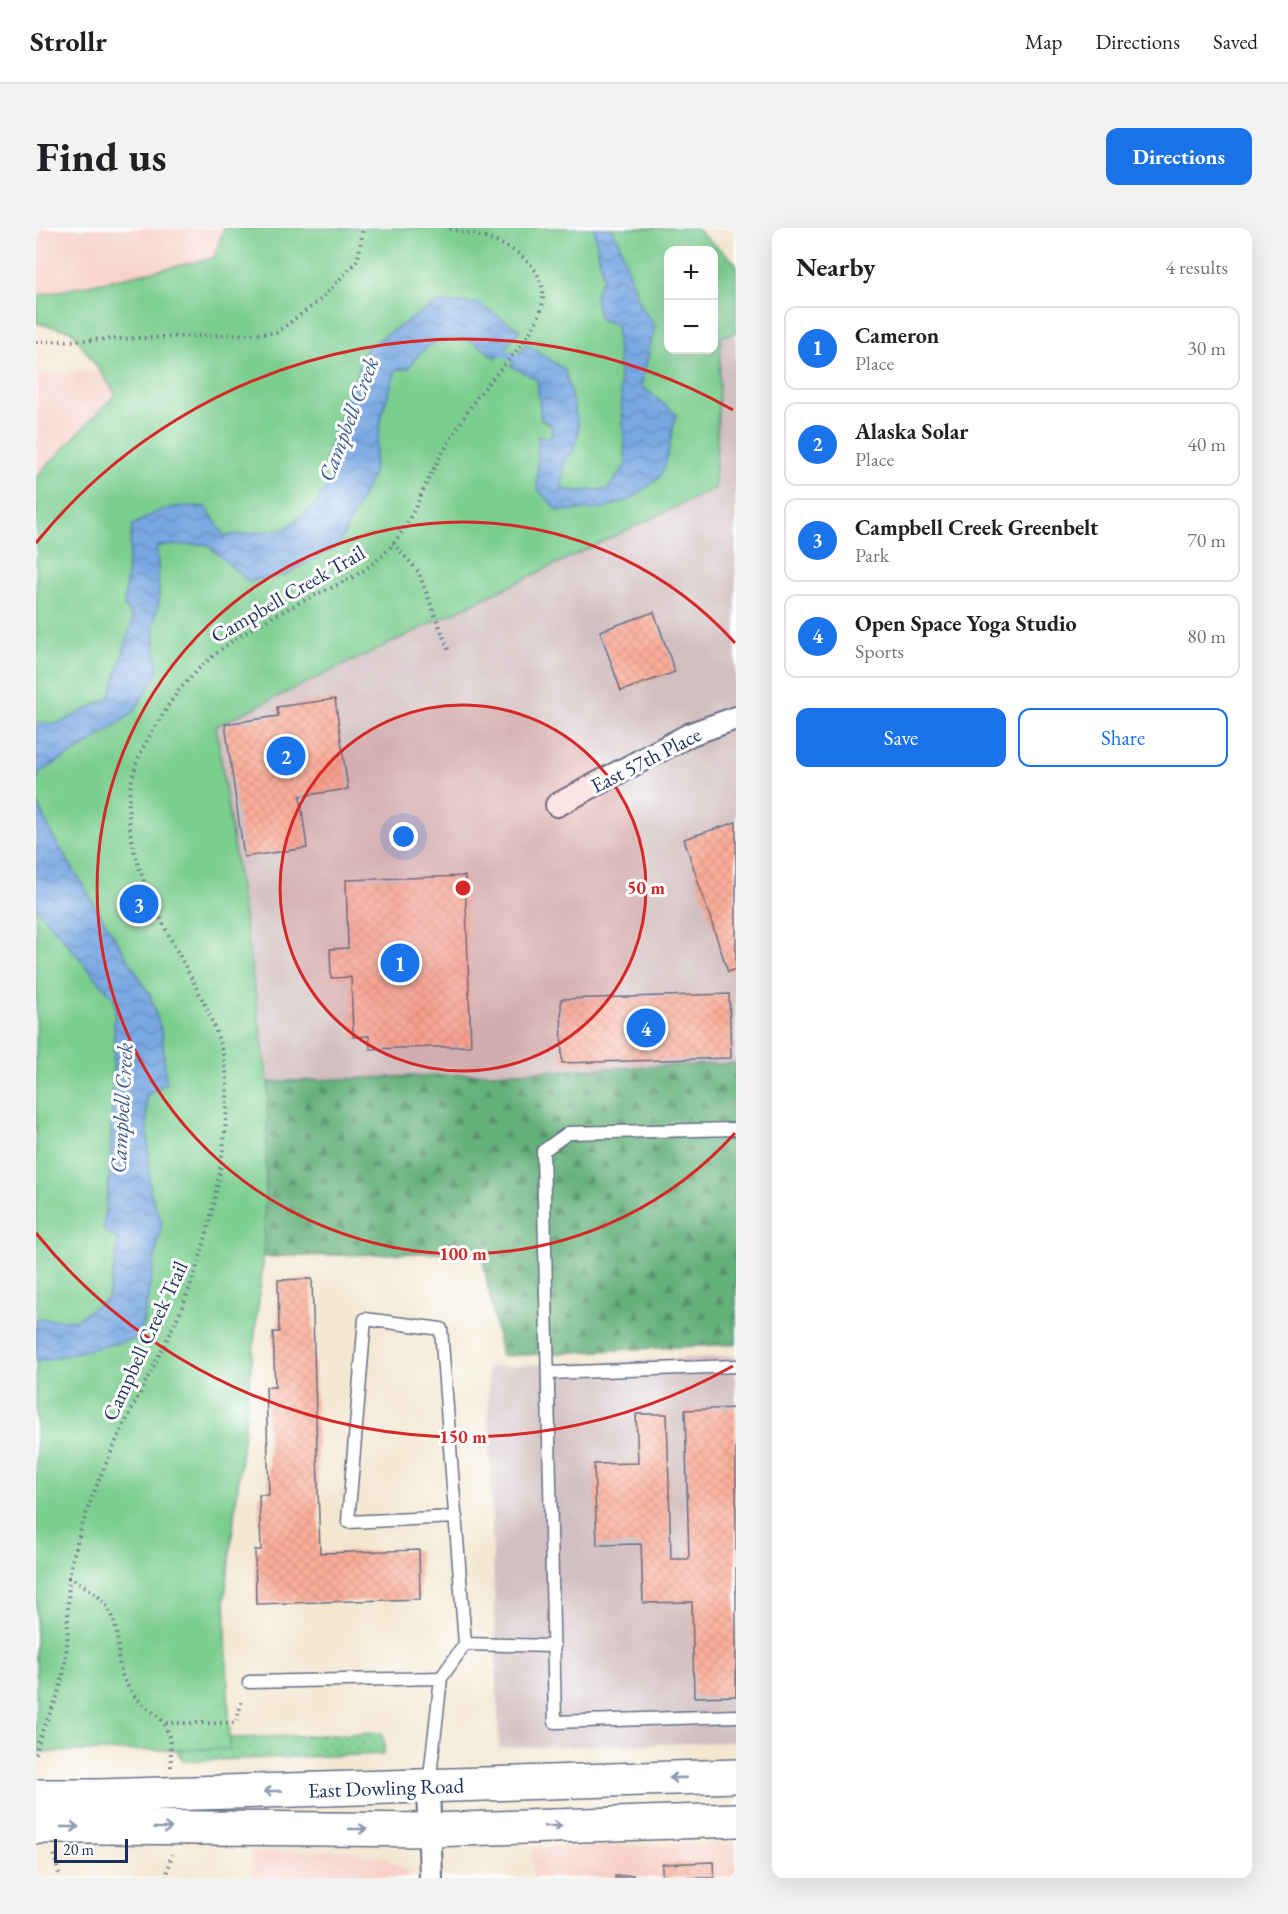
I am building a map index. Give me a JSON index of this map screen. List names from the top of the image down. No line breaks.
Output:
{"streets":{"main road":["East Dowling Road"],"street":["East 57th Place"],"path":["Campbell Creek Trail"]},"water":["Campbell Creek"],"scale_bar":"20 m","page":{"header":"Strollr","nav":["Map","Directions","Saved"],"buttons":["Directions",["Save","Share"]],"title":"Find us","heading":["Nearby","4 results"],"map_buttons":["+","−"],"list":[{"mark":"1","name":"Cameron","note":"Place","value":"30 m"},{"mark":"2","name":"Alaska Solar","note":"Place","value":"40 m"},{"mark":"3","name":"Campbell Creek Greenbelt","note":"Park","value":"70 m"},{"mark":"4","name":"Open Space Yoga Studio","note":"Sports","value":"80 m"}],"pins":["2","3","1","4"],"scale":"20 m"},"rings":["50 m","100 m","150 m"]}
